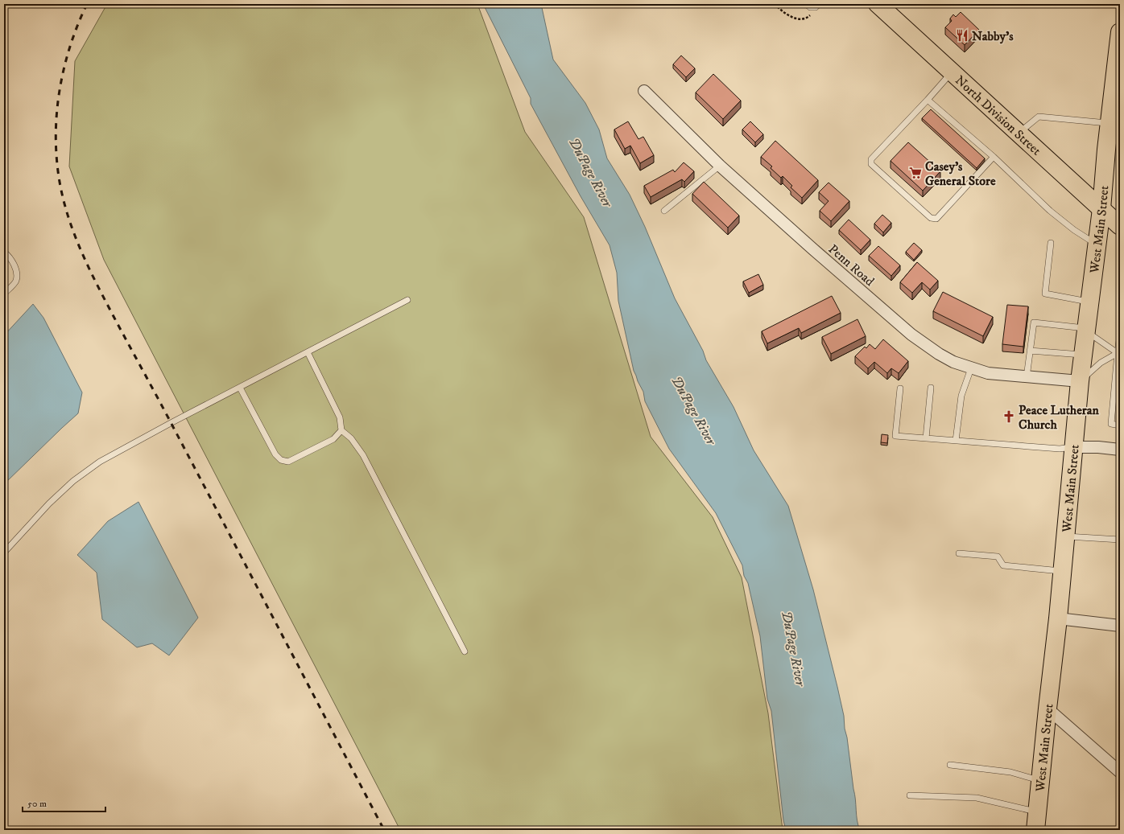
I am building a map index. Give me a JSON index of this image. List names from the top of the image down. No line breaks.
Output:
{"streets":{"main road":["North Division Street","West Main Street"],"street":["Penn Road"]},"crossings":[["North Division Street","West Main Street"],["West Main Street","Penn Road"]],"water":["DuPage River"],"places":{"restaurant":["Nabby’s"],"supermarket":["Casey's General Store"],"church":["Peace Lutheran Church"]},"scale_bar":"50 m"}
